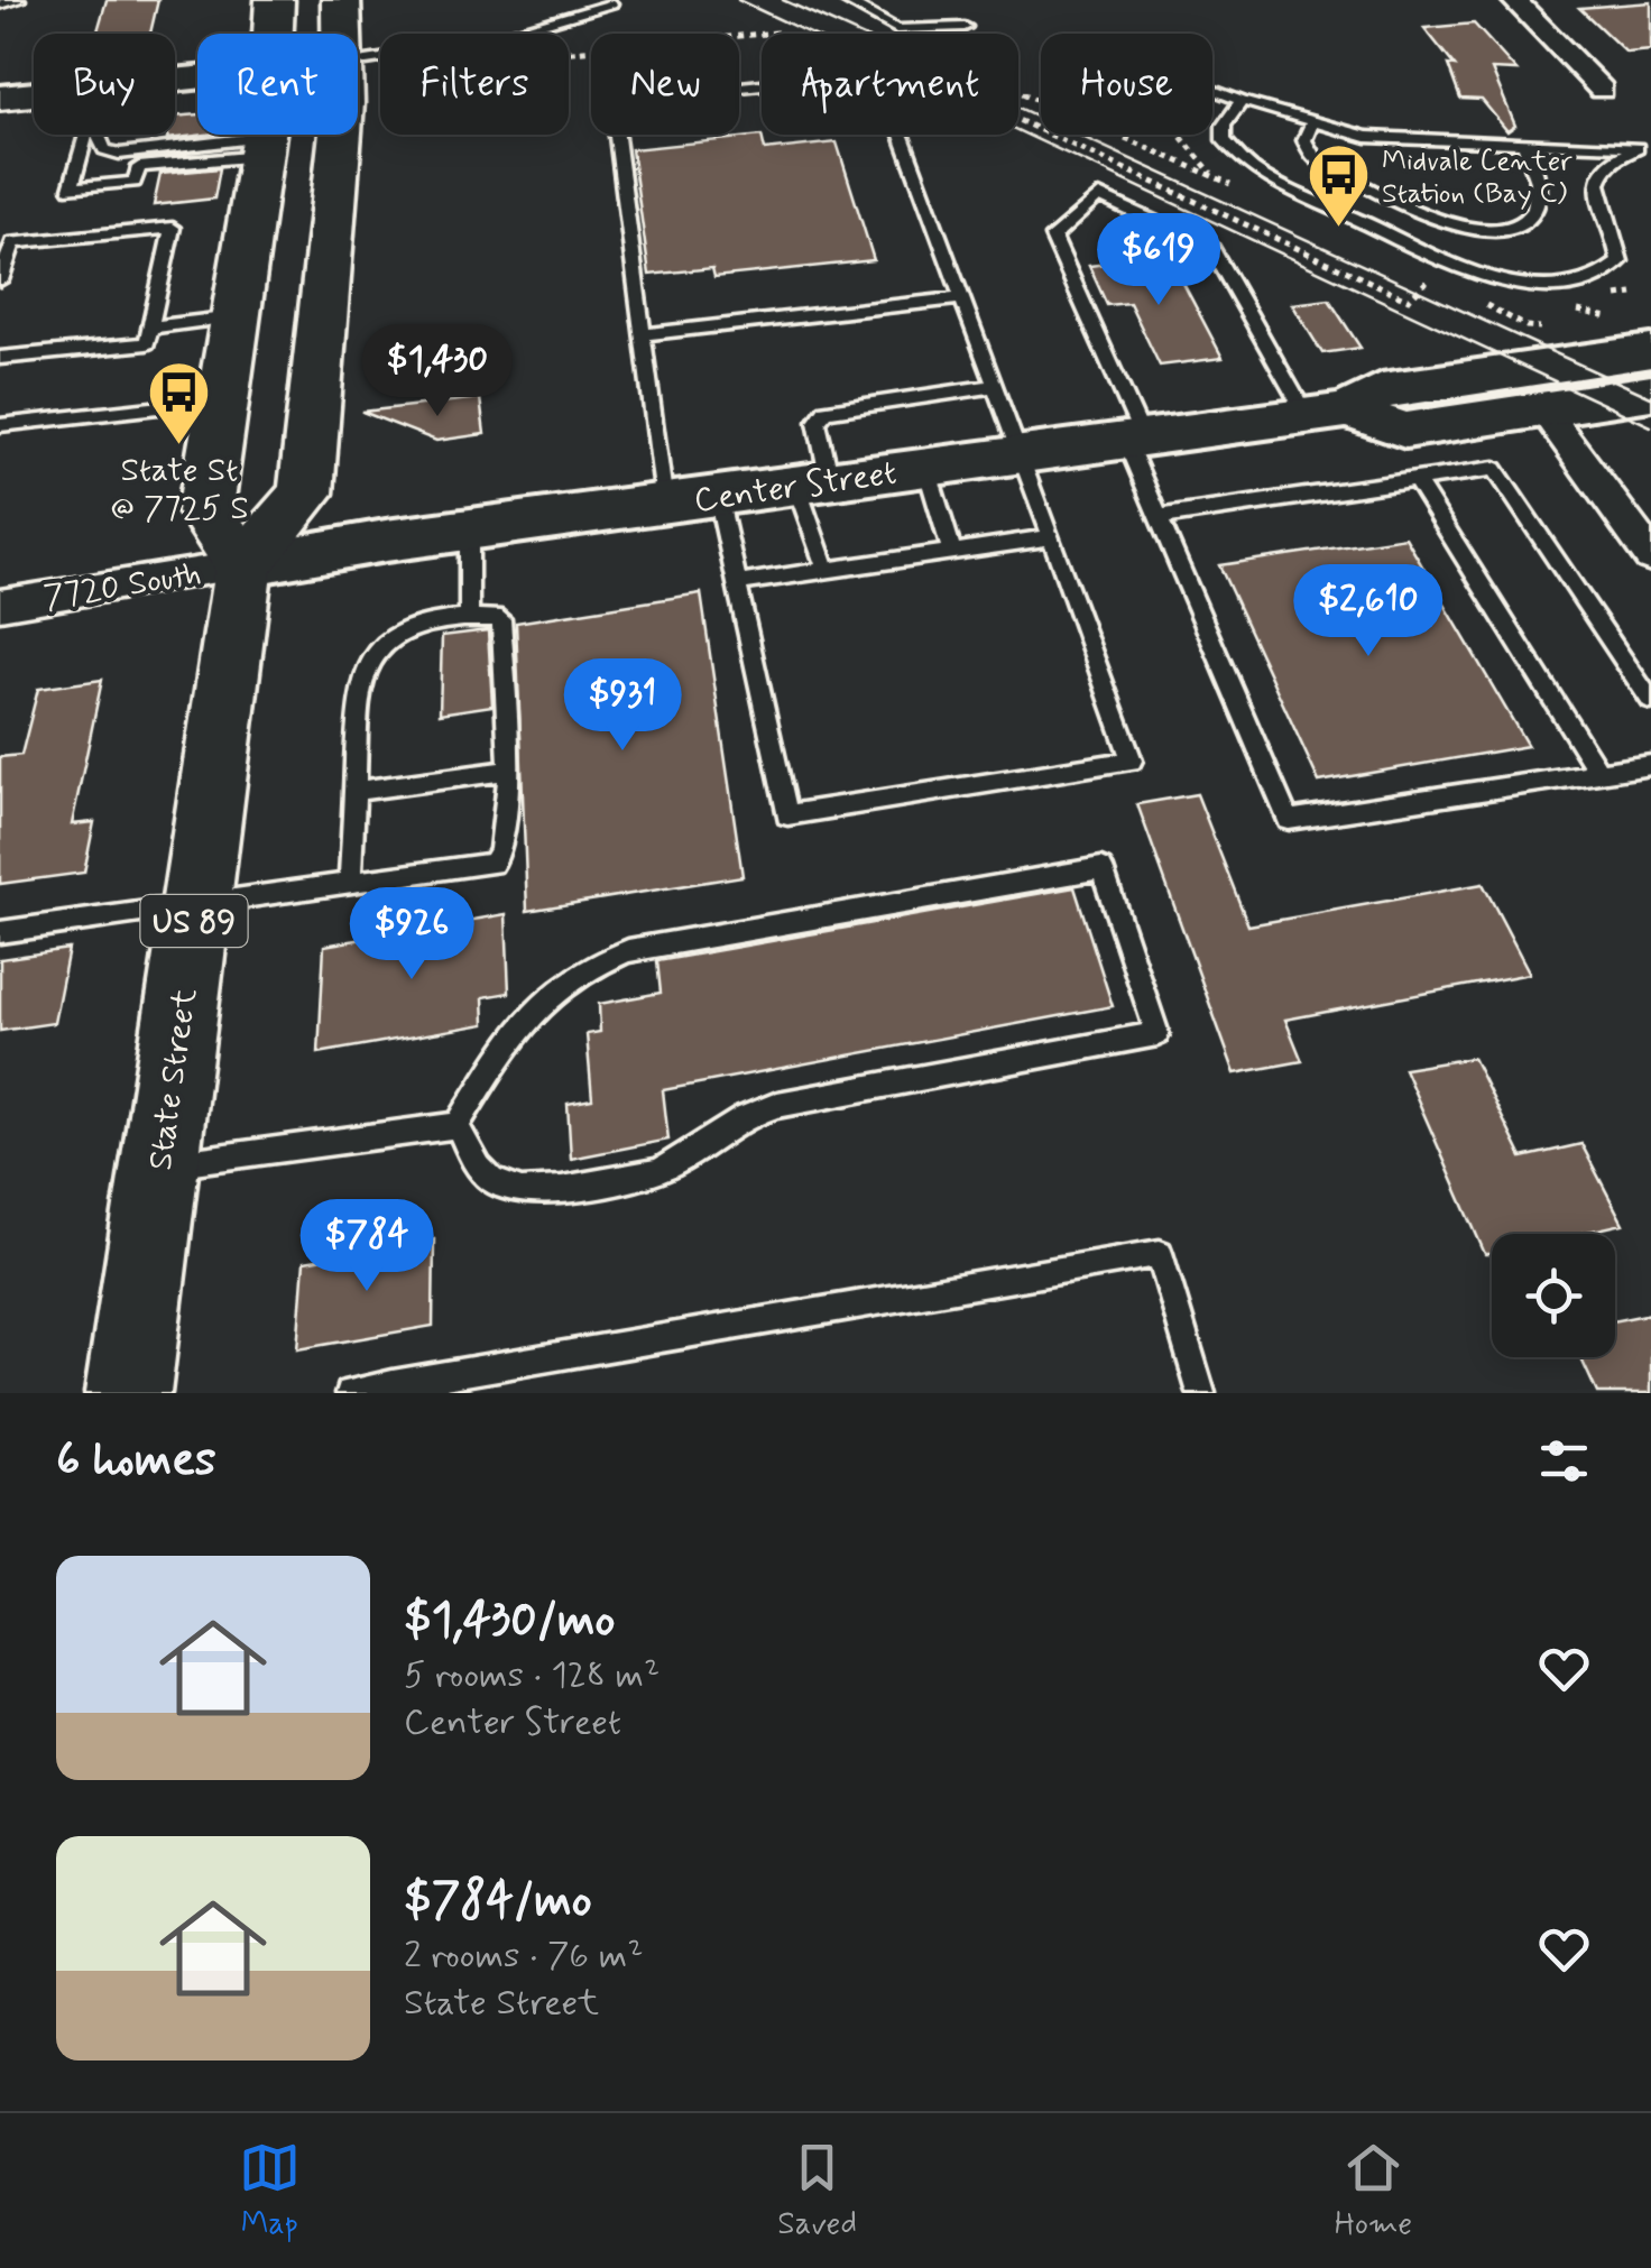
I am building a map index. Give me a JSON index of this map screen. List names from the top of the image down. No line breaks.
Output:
{"streets":{"main road":["Center Street","US 89","State Street"],"street":["7720 South"]},"crossings":[["Center Street","7720 South"],["Center Street","State Street"],["7720 South","State Street"]],"places":{"bus stop":["Midvale Center Station (Bay C)","State St @ 7725 S"]},"page":{"chip":["Buy","Rent","Filters","New","Apartment","House"],"price":["$619","$1,430","$2,610","$931","$926","$784"],"heading":"6 homes","list":[{"name":"$1,430/mo","note":"5 rooms · 128 m² · Center Street"},{"name":"$784/mo","note":"2 rooms · 76 m² · State Street"}],"tabs":["Map","Saved","Home"]}}
